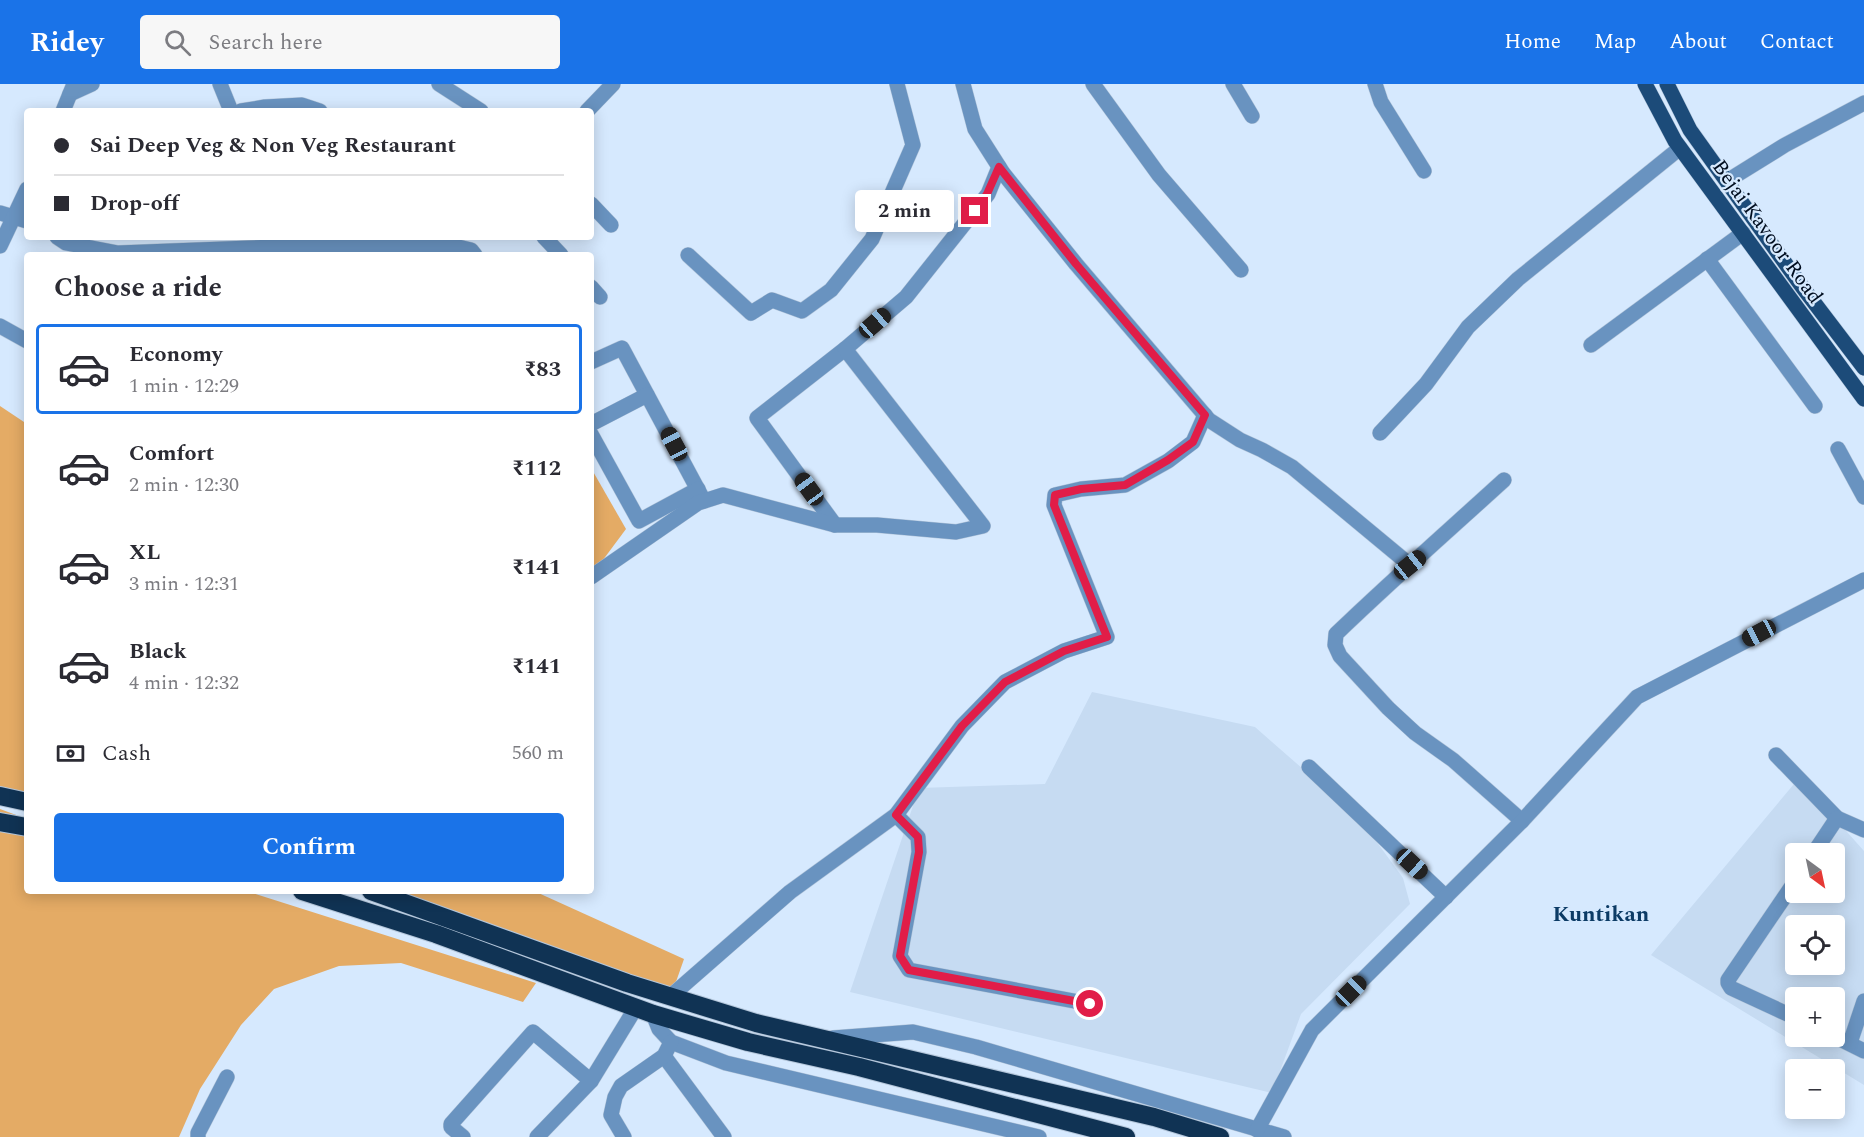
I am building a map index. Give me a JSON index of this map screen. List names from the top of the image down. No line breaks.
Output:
{"streets":{"main road":["Bejai Kavoor Road"]},"districts":["Kuntikan"],"north":"bottom right","page":{"header":"Ridey","search":"Search here","nav":["Home","Map","About","Contact"],"banner":["Sai Deep Veg & Non Veg Restaurant","Drop-off"],"bubble":"2 min","heading":"Choose a ride","list":[{"name":"Economy","note":"1 min · 12:29","value":"₹83"},{"name":"Comfort","note":"2 min · 12:30","value":"₹112"},{"name":"XL","note":"3 min · 12:31","value":"₹141"},{"name":"Black","note":"4 min · 12:32","value":"₹141"}],"pay":["Cash","560 m"],"buttons":"Confirm","map_buttons":["+","−"]}}
